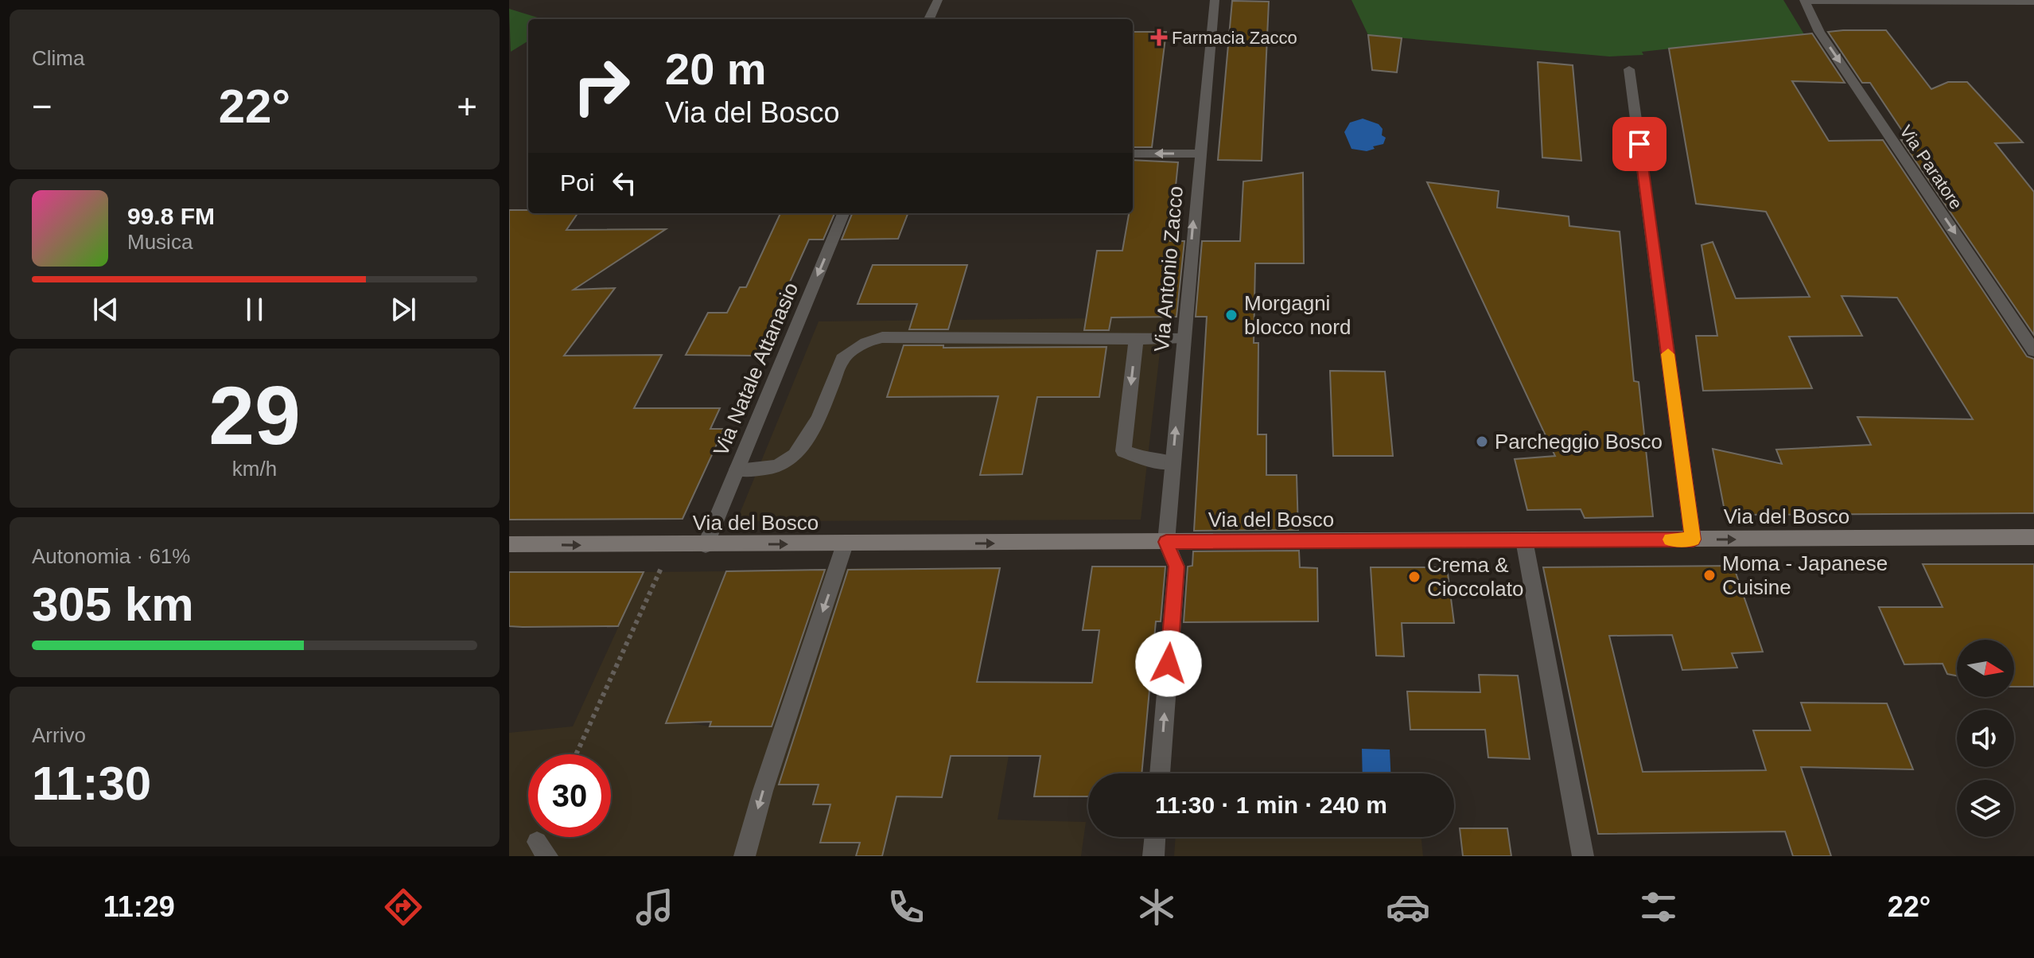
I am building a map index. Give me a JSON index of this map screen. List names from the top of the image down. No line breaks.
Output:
{"streets":{"main road":["Via del Bosco"],"street":["Via Paratore","Via Antonio Zacco","Via Natale Attanasio"]},"crossings":[["Via Antonio Zacco","Via del Bosco"],["Via Natale Attanasio","Via del Bosco"]],"one_way":["Via Paratore","Via Antonio Zacco","Via Natale Attanasio","Via del Bosco"],"places":{"health":["Farmacia Zacco"],"other":["Morgagni blocco nord","Parcheggio Bosco","Moma - Japanese Cuisine","Crema & Cioccolato"]},"north":"right","page":{"tile":["Clima",["29","km/h"],["Autonomia · 61%","305 km"],["Arrivo","11:30"]],"turn":["20 m","Via del Bosco"],"heat":["−","22°","+"],"then":"Poi","song":["99.8 FM","Musica"],"limit":"30","trip":"11:30 · 1 min · 240 m","tabs":["11:29","22°"]}}
